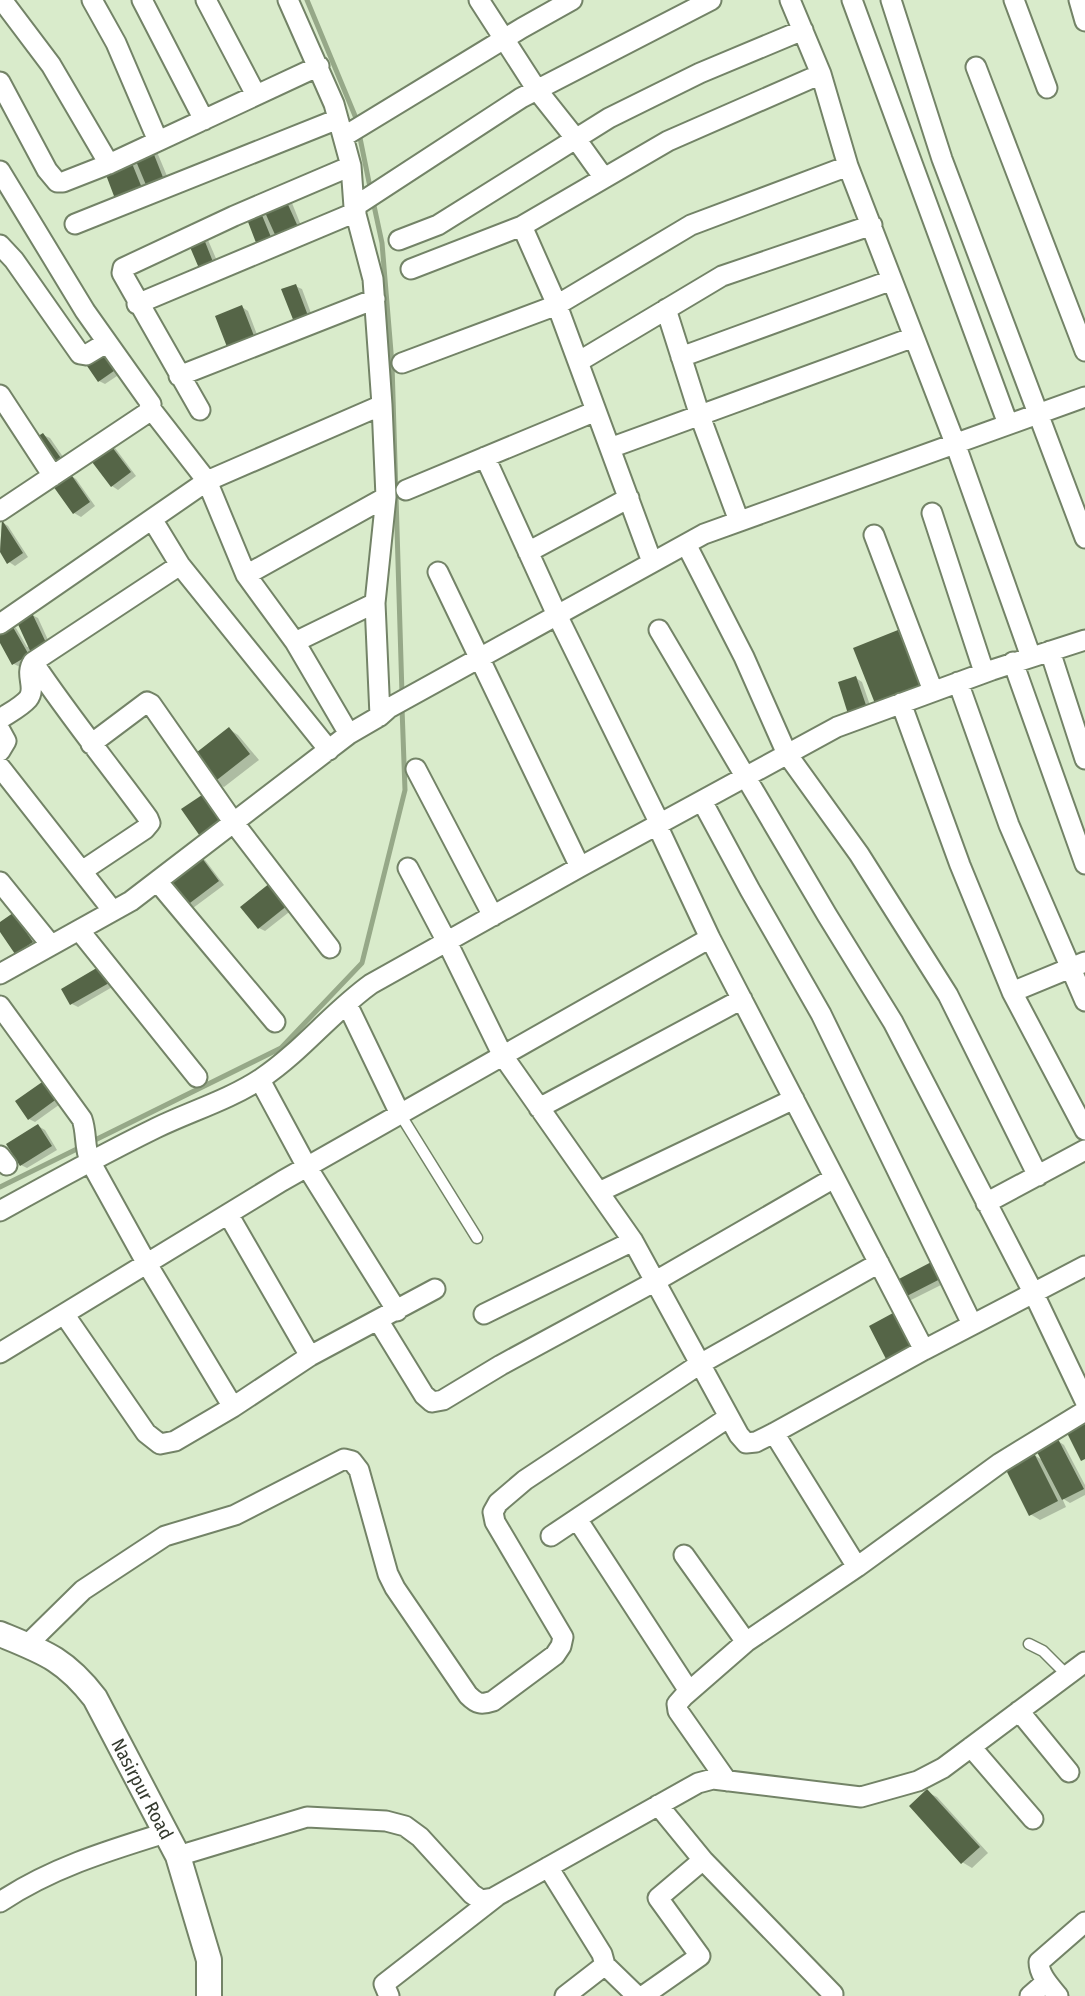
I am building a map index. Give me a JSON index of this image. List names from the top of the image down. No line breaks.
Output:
{"streets":{"street":["Nasirpur Road"]}}
